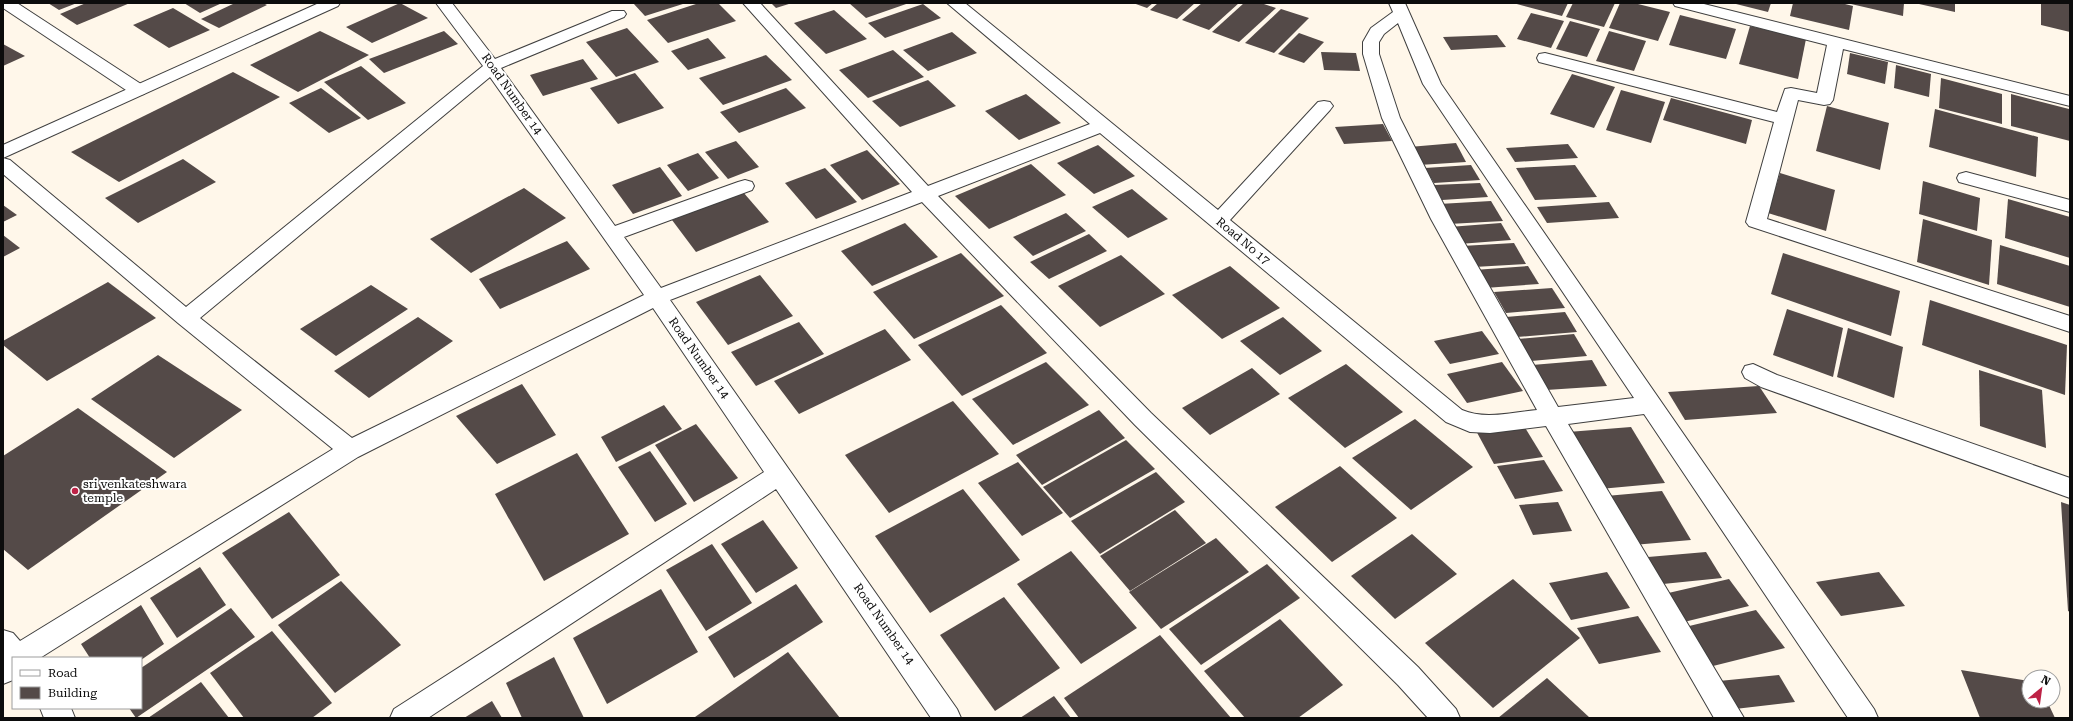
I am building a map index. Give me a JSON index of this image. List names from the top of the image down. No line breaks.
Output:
{"streets":{"street":["Road Number 14","Road No 17"]},"places":["sri venkateshwara temple"],"legend":["Road","Building"],"north":"top right"}
